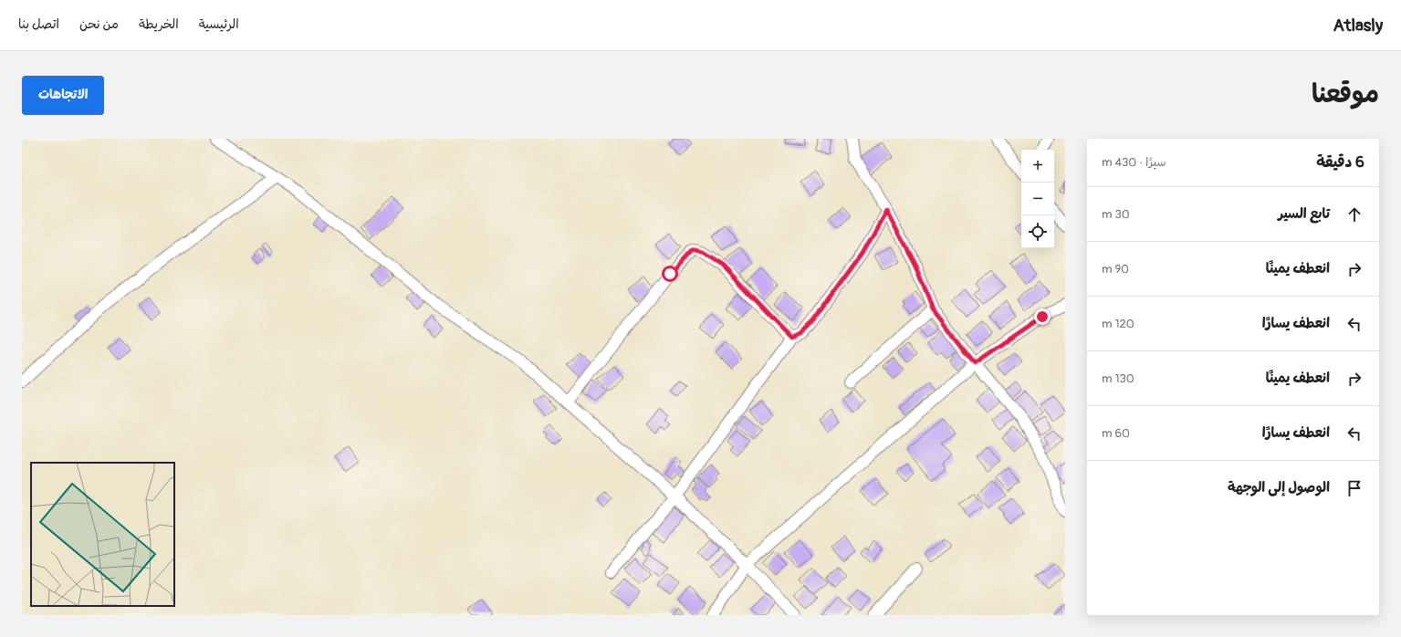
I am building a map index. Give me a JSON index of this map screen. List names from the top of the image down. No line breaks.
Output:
{"page":{"header":"Atlasly","nav":["الرئيسية","الخريطة","من نحن","اتصل بنا"],"title":"موقعنا","buttons":"الاتجاهات","heading":["6 دقيقة","سيرًا · 430 m"],"map_buttons":["+","−"],"list":[["تابع السير","30 m"],["انعطف يمينًا","90 m"],["انعطف يسارًا","120 m"],["انعطف يمينًا","130 m"],["انعطف يسارًا","60 m"],"الوصول إلى الوجهة"]}}
